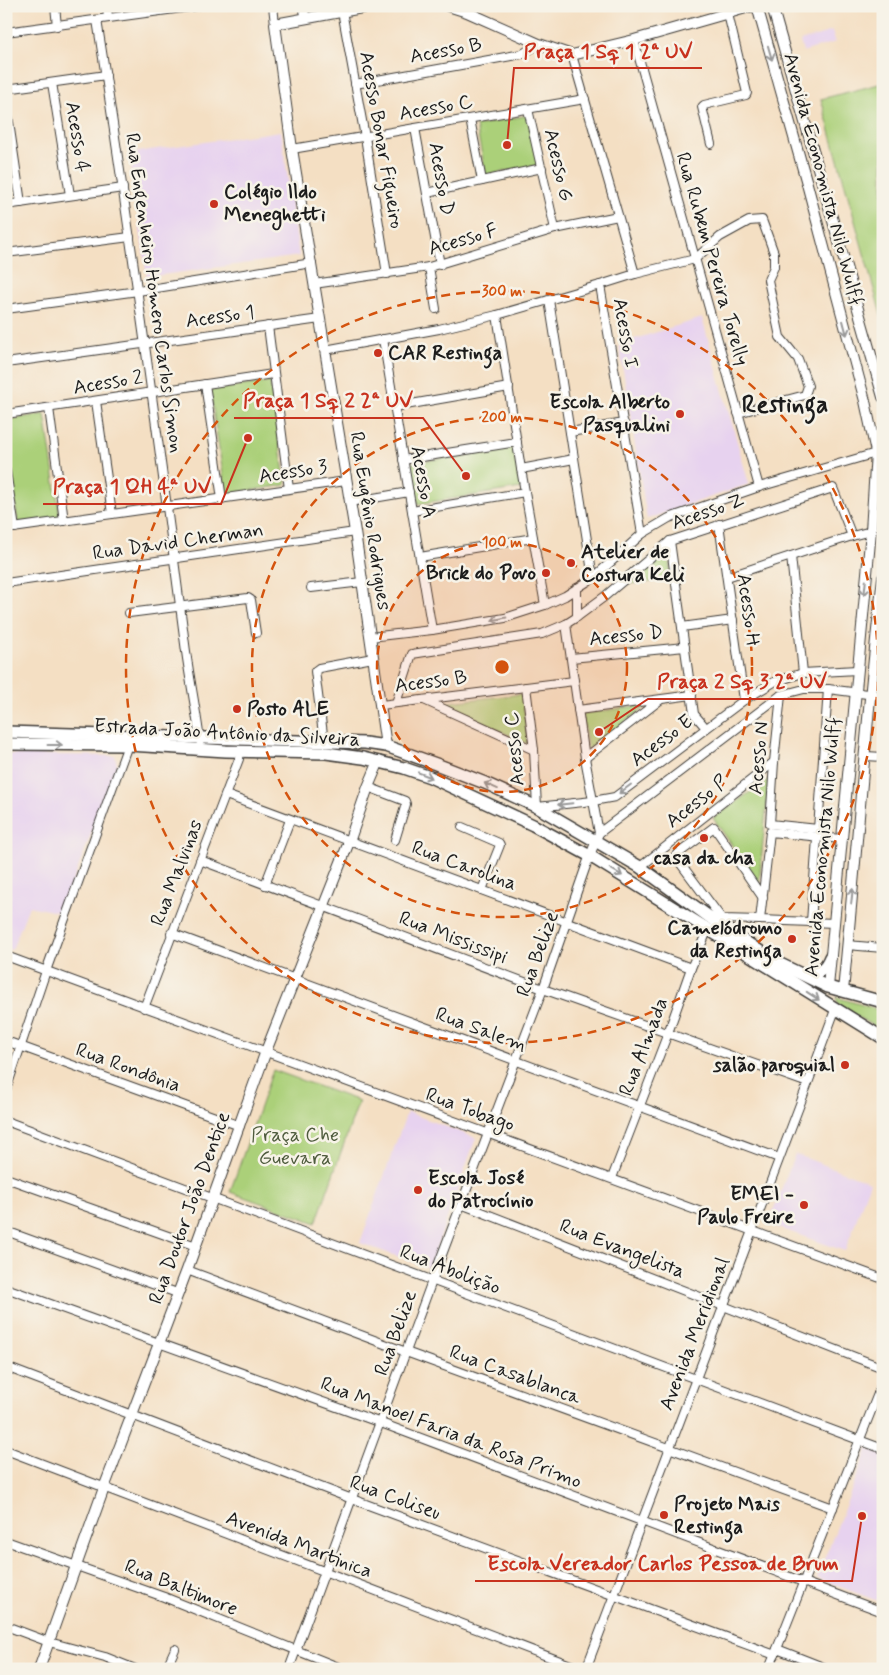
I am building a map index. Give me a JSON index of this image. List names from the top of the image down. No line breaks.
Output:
{"streets":{"main road":["Estrada João Antônio da Silveira"],"street":["Acesso B","Acesso C","Acesso 4","Acesso Bonar Figueiro","Acesso G","Acesso D","Avenida Economista Nilo Wulff","Acesso F","Rua Rubem Pereira Torelly","Rua Engenheiro Homero Carlos Simon","Acesso 1","Acesso I","Acesso 2","Acesso 3","Acesso A","Acesso Z","Rua Eugênio Rodrigues","Rua David Cherman","Acesso H","Acesso E","Acesso N","Acesso P","Rua Carolina","Rua Malvinas","Rua Mississipi","Rua Belize","Rua Salem","Rua Almada","Rua Rondônia","Rua Tobago","Rua Doutor João Dentice","Rua Evangelista","Rua Abolição","Avenida Meridional","Rua Casablanca","Rua Manoel Faria da Rosa Primo","Rua Coliseu","Avenida Martinica","Rua Baltimore"]},"crossings":[["Acesso B","Acesso C"],["Acesso B","Acesso Bonar Figueiro"],["Acesso B","Acesso Z"],["Acesso B","Rua Eugênio Rodrigues"],["Acesso C","Acesso Bonar Figueiro"],["Acesso C","Acesso G"],["Acesso C","Acesso D"],["Acesso C","Rua Eugênio Rodrigues"],["Acesso C","Estrada João Antônio da Silveira"],["Acesso C","Acesso E"],["Acesso Bonar Figueiro","Acesso F"],["Acesso G","Acesso F"],["Acesso D","Acesso F"],["Avenida Economista Nilo Wulff","Estrada João Antônio da Silveira"],["Avenida Economista Nilo Wulff","Acesso E"],["Acesso F","Rua Eugênio Rodrigues"],["Rua Engenheiro Homero Carlos Simon","Acesso 1"],["Rua Engenheiro Homero Carlos Simon","Acesso 2"],["Rua Engenheiro Homero Carlos Simon","Acesso 3"],["Rua Engenheiro Homero Carlos Simon","Rua David Cherman"],["Rua Engenheiro Homero Carlos Simon","Estrada João Antônio da Silveira"],["Acesso 1","Rua Eugênio Rodrigues"],["Acesso 3","Rua Eugênio Rodrigues"],["Acesso Z","Acesso H"],["Rua Eugênio Rodrigues","Rua David Cherman"],["Rua Eugênio Rodrigues","Estrada João Antônio da Silveira"],["Acesso H","Acesso E"],["Estrada João Antônio da Silveira","Acesso E"],["Estrada João Antônio da Silveira","Acesso P"],["Estrada João Antônio da Silveira","Rua Malvinas"],["Estrada João Antônio da Silveira","Rua Belize"],["Estrada João Antônio da Silveira","Rua Almada"],["Estrada João Antônio da Silveira","Rua Doutor João Dentice"],["Estrada João Antônio da Silveira","Avenida Meridional"],["Acesso N","Acesso P"],["Rua Carolina","Rua Malvinas"],["Rua Carolina","Rua Belize"],["Rua Carolina","Rua Almada"],["Rua Carolina","Rua Doutor João Dentice"],["Rua Malvinas","Rua Mississipi"],["Rua Malvinas","Rua Salem"],["Rua Malvinas","Rua Tobago"],["Rua Mississipi","Rua Belize"],["Rua Mississipi","Rua Almada"],["Rua Mississipi","Rua Doutor João Dentice"],["Rua Mississipi","Avenida Meridional"],["Rua Belize","Rua Salem"],["Rua Belize","Rua Tobago"],["Rua Belize","Rua Evangelista"],["Rua Belize","Rua Abolição"],["Rua Belize","Rua Casablanca"],["Rua Belize","Rua Manoel Faria da Rosa Primo"],["Rua Belize","Rua Coliseu"],["Rua Belize","Avenida Martinica"],["Rua Belize","Rua Baltimore"],["Rua Salem","Rua Almada"],["Rua Salem","Rua Doutor João Dentice"],["Rua Salem","Avenida Meridional"],["Rua Almada","Rua Tobago"],["Rua Rondônia","Rua Doutor João Dentice"],["Rua Tobago","Rua Doutor João Dentice"],["Rua Tobago","Avenida Meridional"],["Rua Doutor João Dentice","Rua Abolição"],["Rua Doutor João Dentice","Rua Casablanca"],["Rua Doutor João Dentice","Rua Manoel Faria da Rosa Primo"],["Rua Doutor João Dentice","Rua Coliseu"],["Rua Doutor João Dentice","Avenida Martinica"],["Rua Doutor João Dentice","Rua Baltimore"],["Rua Evangelista","Avenida Meridional"],["Rua Abolição","Avenida Meridional"],["Avenida Meridional","Rua Casablanca"],["Avenida Meridional","Rua Manoel Faria da Rosa Primo"],["Avenida Meridional","Rua Coliseu"]],"districts":["Restinga"],"parks":["Praça Che Guevara"],"places":["Praça 1 Sq 1 2ª UV","Colégio Ildo Meneghetti","CAR Restinga","Escola Alberto Pasqualini","Praça 1 QH 4ª UV","Praça 1 Sq 2 2ª UV","Atelier de Costura Keli","Brick do Povo","Posto ALE","Praça 2 Sq 3 2ª UV","casa da cha","Camelódromo da Restinga","salão paroquial","Escola José do Patrocínio","EMEI - Paulo Freire","Projeto Mais Restinga","Escola Vereador Carlos Pessoa de Brum"],"rings":["300 m","200 m","100 m"]}
